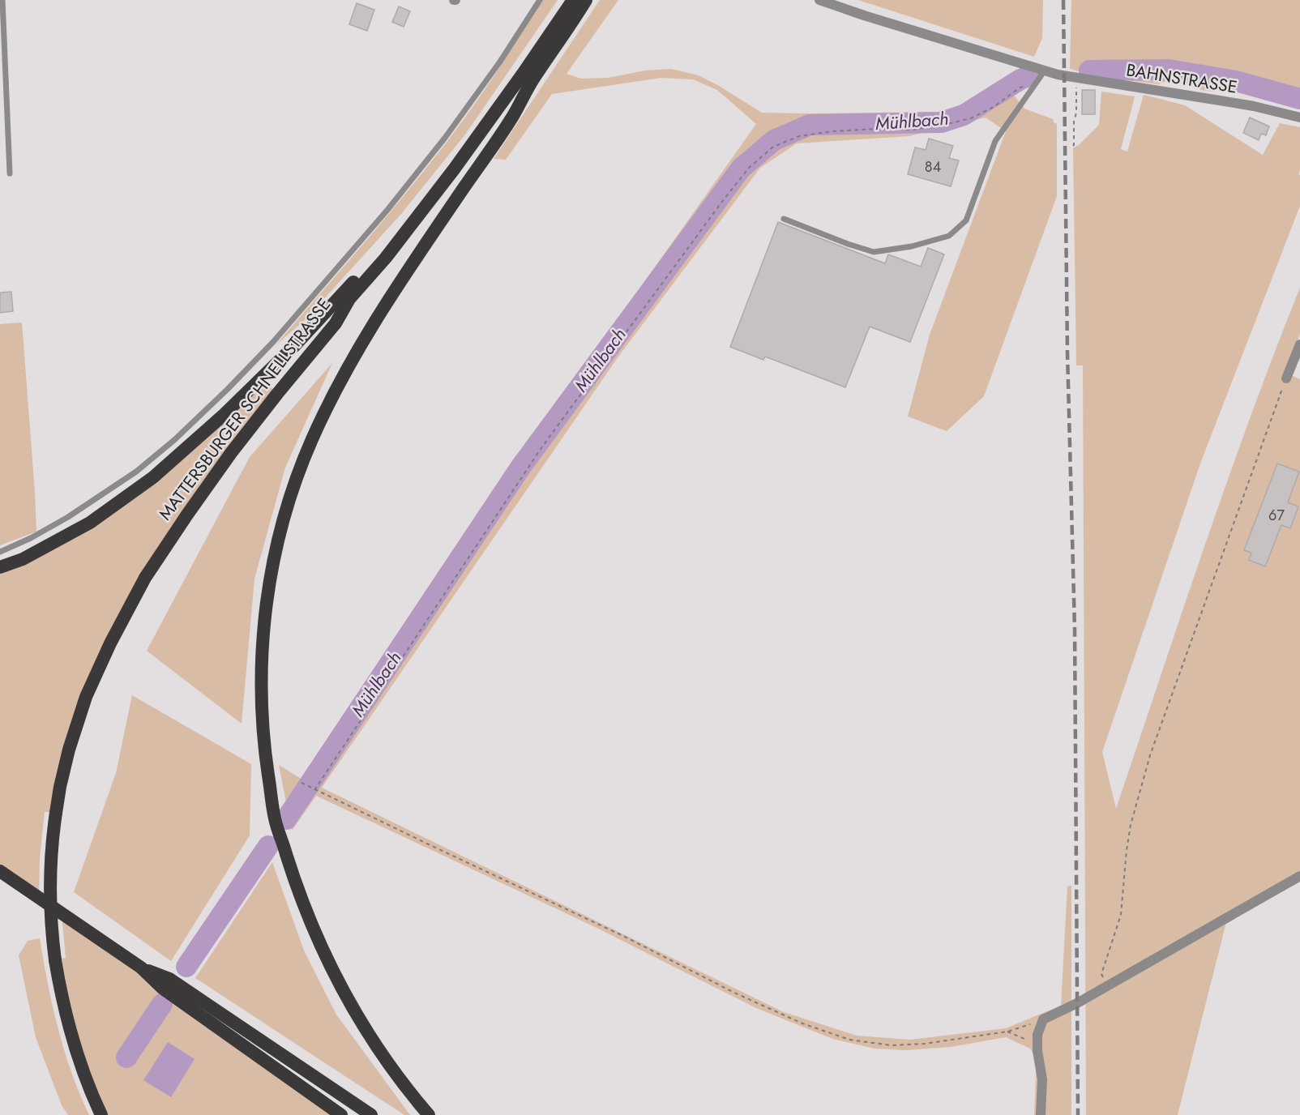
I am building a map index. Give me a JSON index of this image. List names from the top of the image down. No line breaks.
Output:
{"streets":{"highway":["MATTERSBURGER SCHNELLSTRASSE"],"street":["BAHNSTRASSE"]},"water":["Mühlbach"],"house_numbers":["84","67"]}
